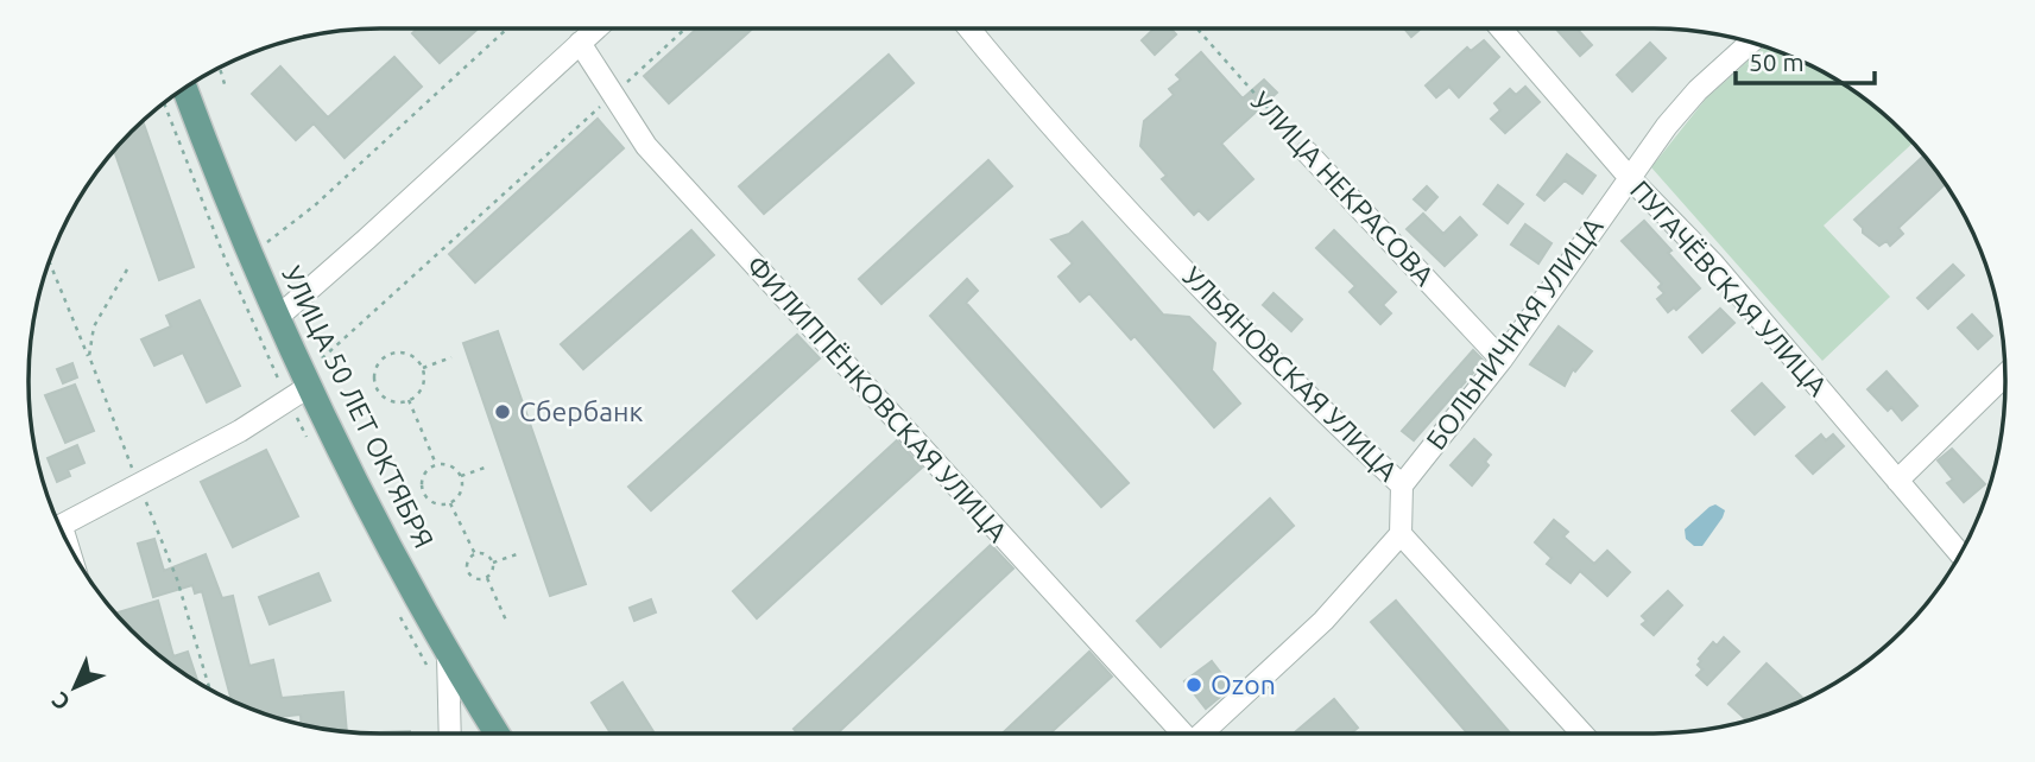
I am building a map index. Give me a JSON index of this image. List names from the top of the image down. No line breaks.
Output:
{"streets":{"main road":["УЛИЦА 50 ЛЕТ ОКТЯБРЯ"],"street":["УЛИЦА НЕКРАСОВА","ПУГАЧЁВСКАЯ УЛИЦА","БОЛЬНИЧНАЯ УЛИЦА","УЛЬЯНОВСКАЯ УЛИЦА","ФИЛИППЁНКОВСКАЯ УЛИЦА"]},"crossings":[["УЛИЦА НЕКРАСОВА","БОЛЬНИЧНАЯ УЛИЦА"],["ПУГАЧЁВСКАЯ УЛИЦА","БОЛЬНИЧНАЯ УЛИЦА"],["БОЛЬНИЧНАЯ УЛИЦА","УЛЬЯНОВСКАЯ УЛИЦА"],["УЛЬЯНОВСКАЯ УЛИЦА","ФИЛИППЁНКОВСКАЯ УЛИЦА"]],"places":["Сбербанк","Ozon"],"scale_bar":"50 m","north":"bottom left"}
